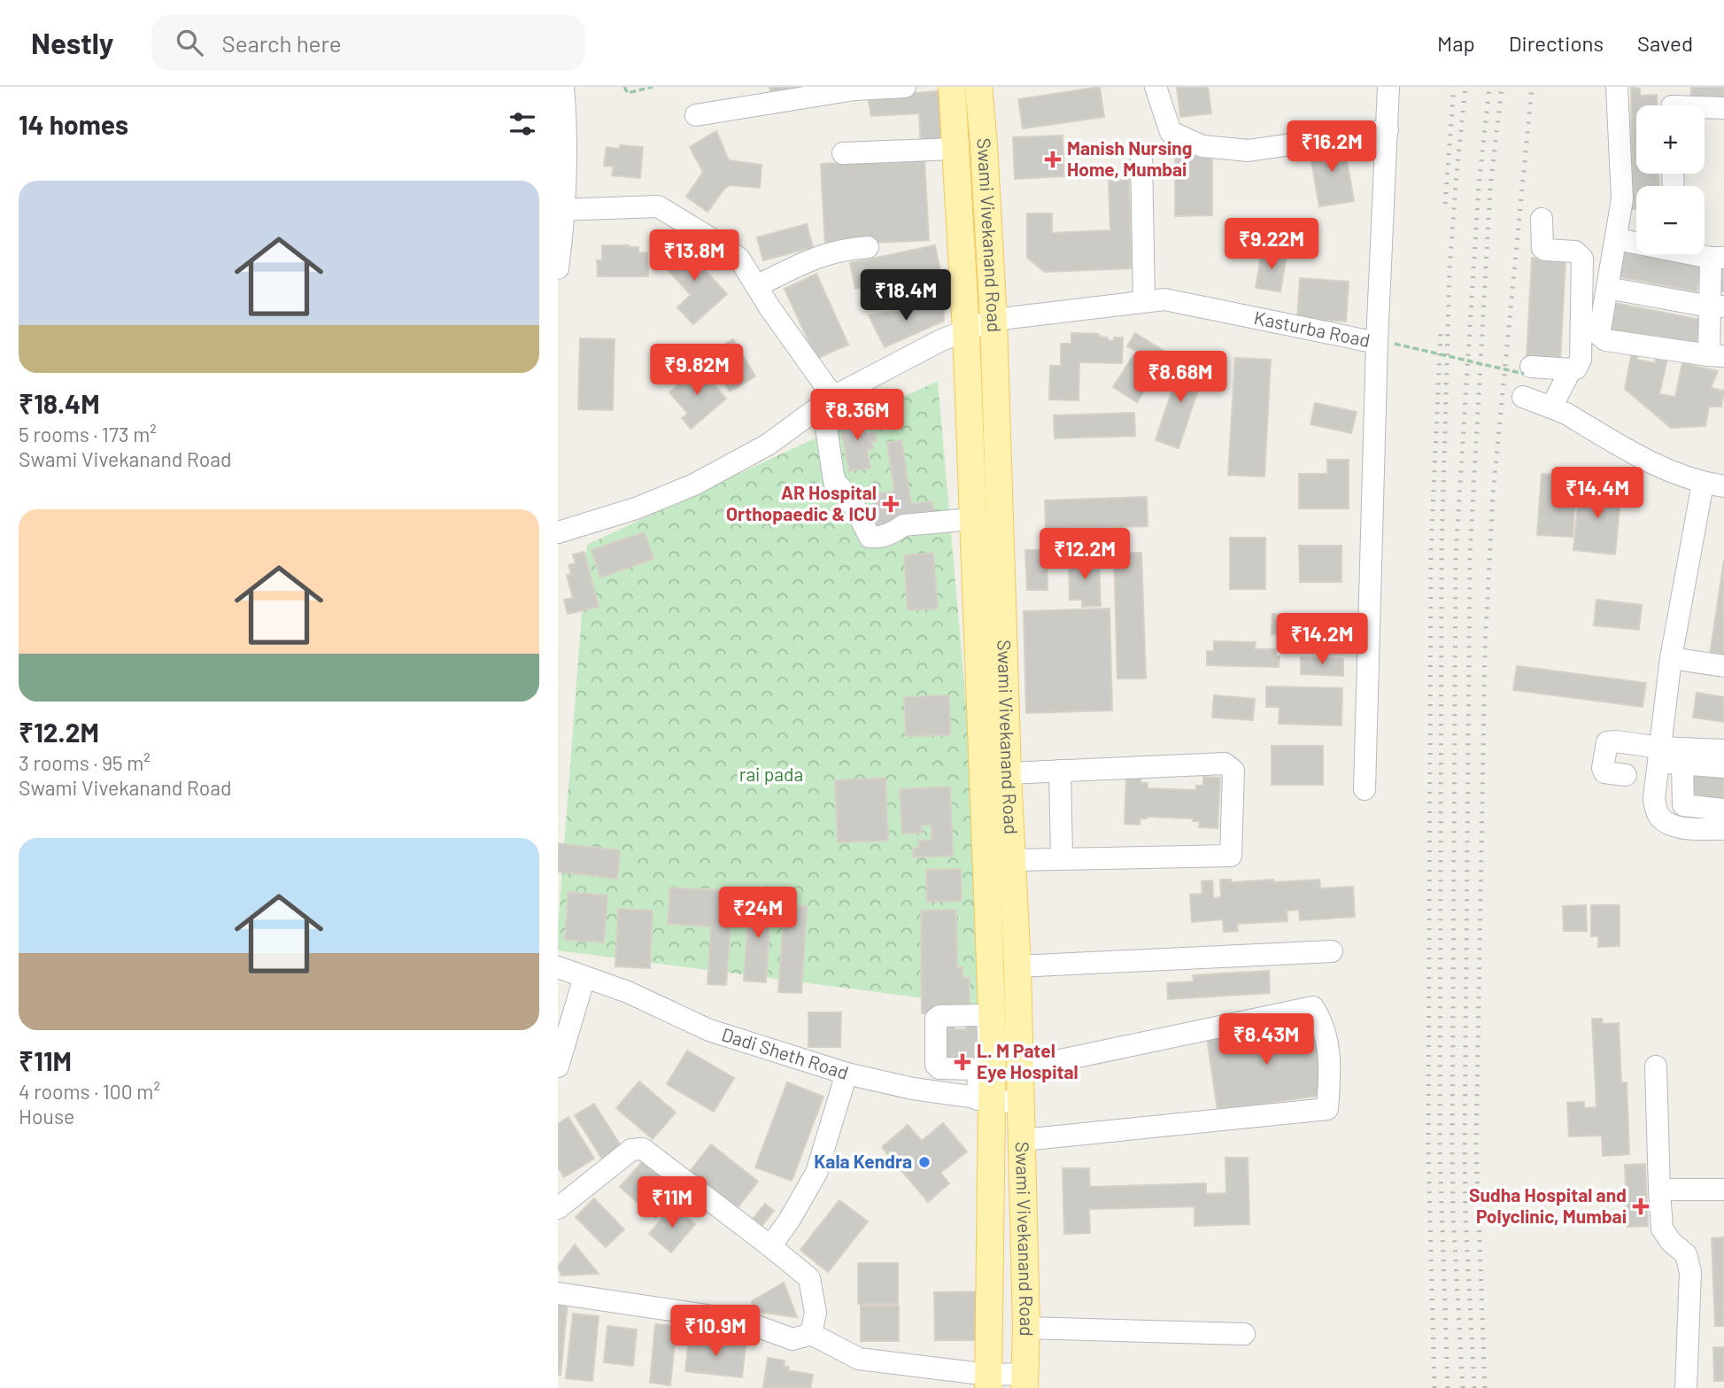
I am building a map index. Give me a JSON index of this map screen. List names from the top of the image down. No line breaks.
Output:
{"streets":{"main road":["Swami Vivekanand Road"],"street":["Kasturba Road","Dadi Sheth Road"]},"crossings":[["Swami Vivekanand Road","Kasturba Road"],["Swami Vivekanand Road","Dadi Sheth Road"]],"parks":["rai pada"],"places":{"health":["Manish Nursing Home, Mumbai","AR Hospital Orthopaedic & ICU","L. M Patel Eye Hospital","Sudha Hospital and Polyclinic, Mumbai"],"other":["Kala Kendra"]},"page":{"header":"Nestly","search":"Search here","nav":["Map","Directions","Saved"],"heading":"14 homes","map_buttons":["+","−"],"price":["₹16.2M","₹9.22M","₹13.8M","₹18.4M","₹9.82M","₹8.68M","₹8.36M","₹14.4M","₹12.2M","₹14.2M","₹24M","₹8.43M","₹11M","₹10.9M"],"list":[{"name":"₹18.4M","note":"5 rooms · 173 m² · Swami Vivekanand Road"},{"name":"₹12.2M","note":"3 rooms · 95 m² · Swami Vivekanand Road"},{"name":"₹11M","note":"4 rooms · 100 m² · House"}]}}
